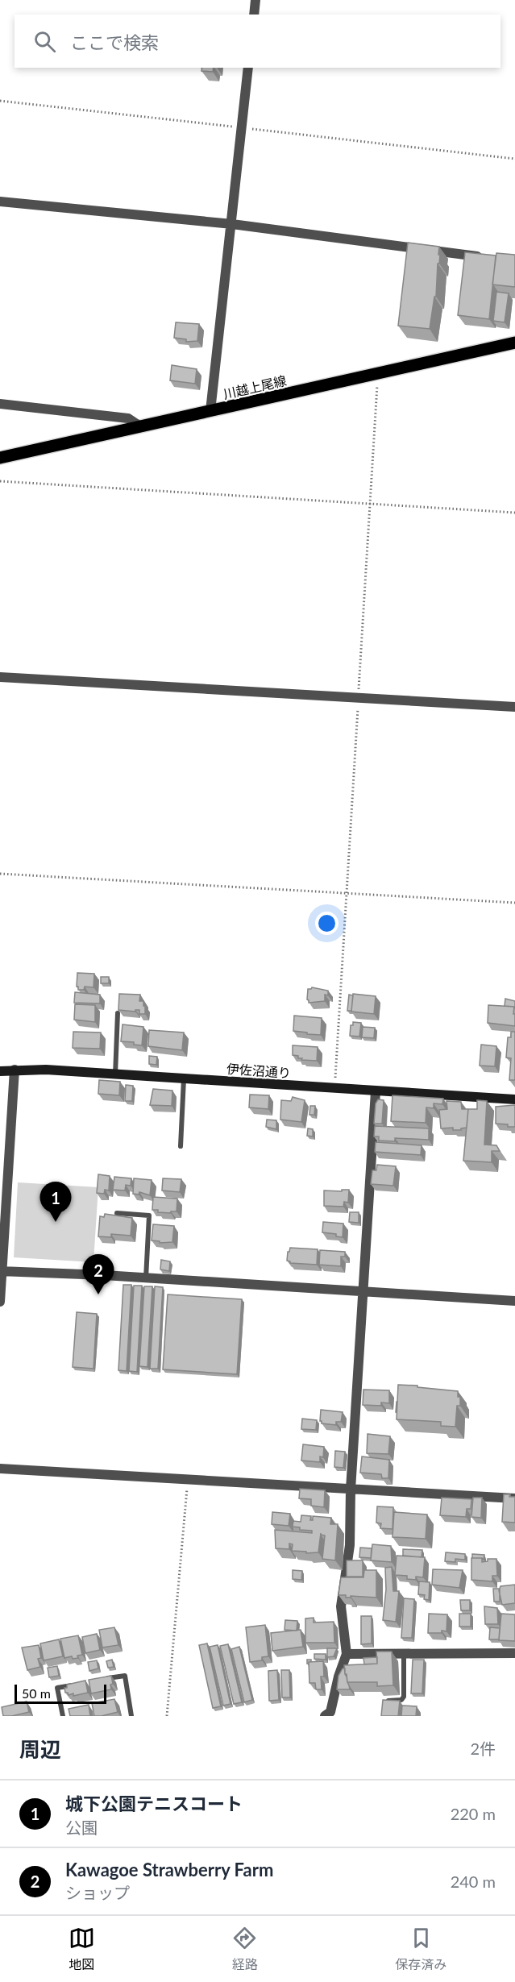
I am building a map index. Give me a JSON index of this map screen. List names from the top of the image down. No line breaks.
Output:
{"streets":{"main road":["川越上尾線"],"street":["伊佐沼通り"]},"scale_bar":"50 m","page":{"search":"ここで検索","pins":["1","2"],"scale":"50 m","heading":["周辺","2件"],"list":[{"mark":"1","name":"城下公園テニスコート","note":"公園","value":"220 m"},{"mark":"2","name":"Kawagoe Strawberry Farm","note":"ショップ","value":"240 m"}],"nav":["地図","経路","保存済み"]}}
